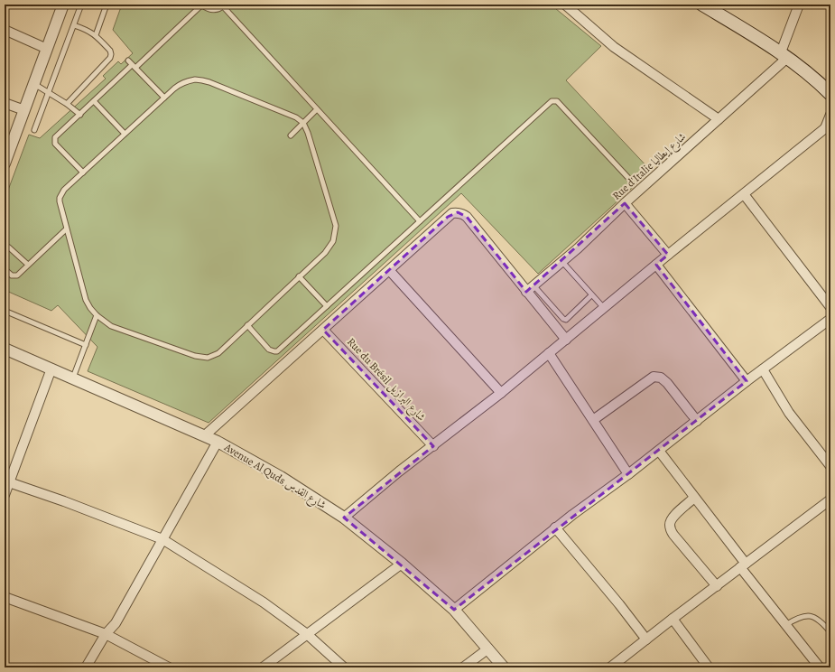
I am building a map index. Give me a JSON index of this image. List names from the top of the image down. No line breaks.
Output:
{"streets":{"street":["Rue d'Italie شارع إيطاليا","Rue du Brésil شارع البرازيل","Avenue Al Quds شارع القدس"]}}
